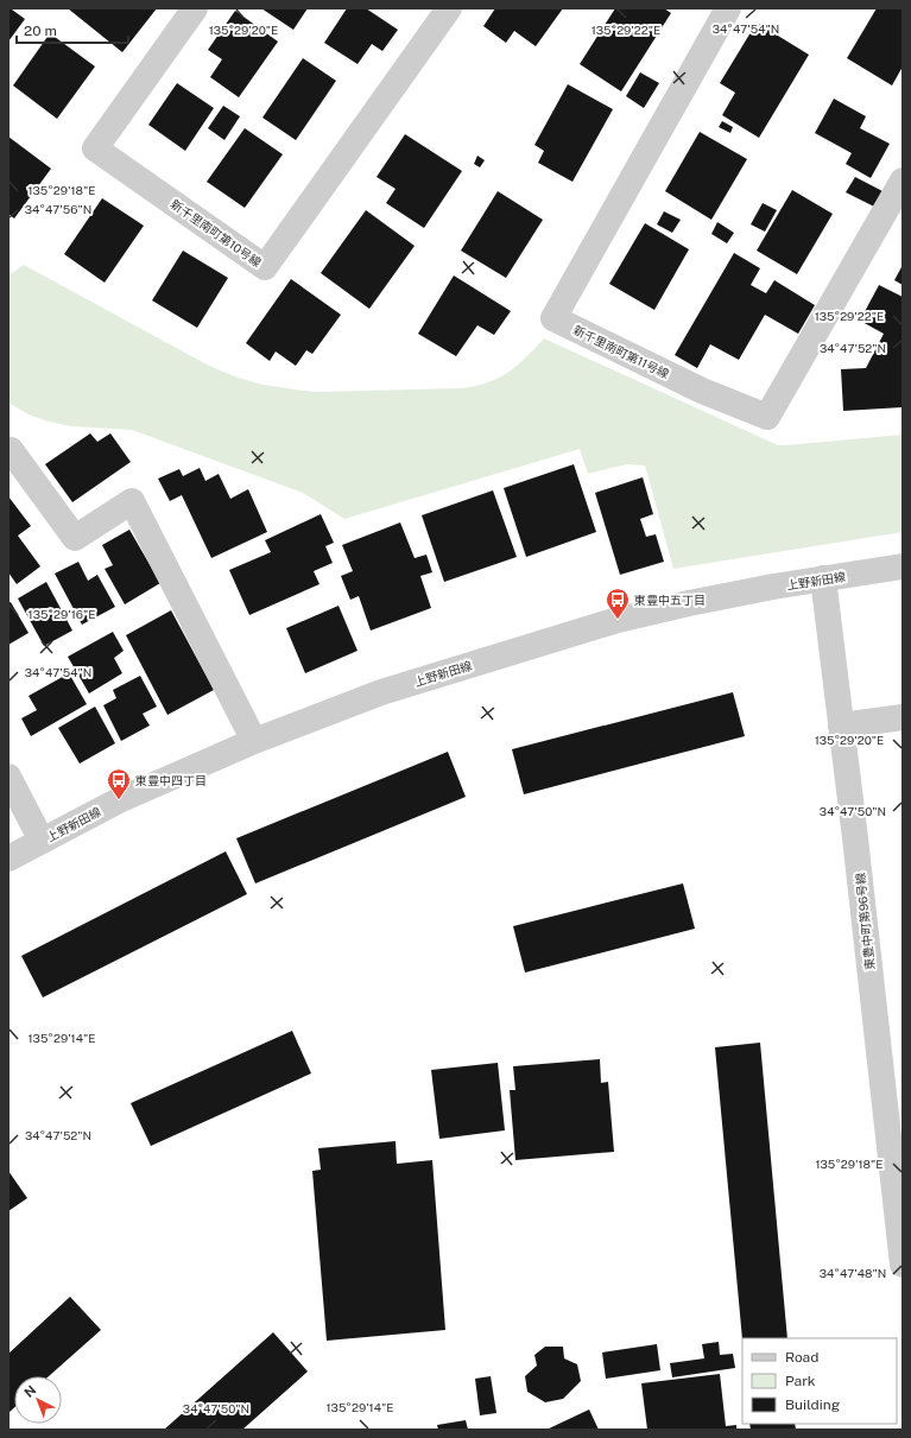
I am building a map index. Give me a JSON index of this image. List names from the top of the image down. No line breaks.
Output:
{"streets":{"street":["新千里南町第10号線","新千里南町第11号線","上野新田線","東豊中町第96号線"]},"crossings":[["上野新田線","東豊中町第96号線"]],"places":{"bus stop":["東豊中五丁目","東豊中四丁目"]},"legend":["Road","Park","Building"],"scale_bar":"20 m","north":"top left","coordinates":["34°47'54\"N","135°29'20\"E","135°29'22\"E","135°29'18\"E","34°47'56\"N","34°47'52\"N","135°29'16\"E","34°47'50\"N","135°29'14\"E","34°47'48\"N"]}
